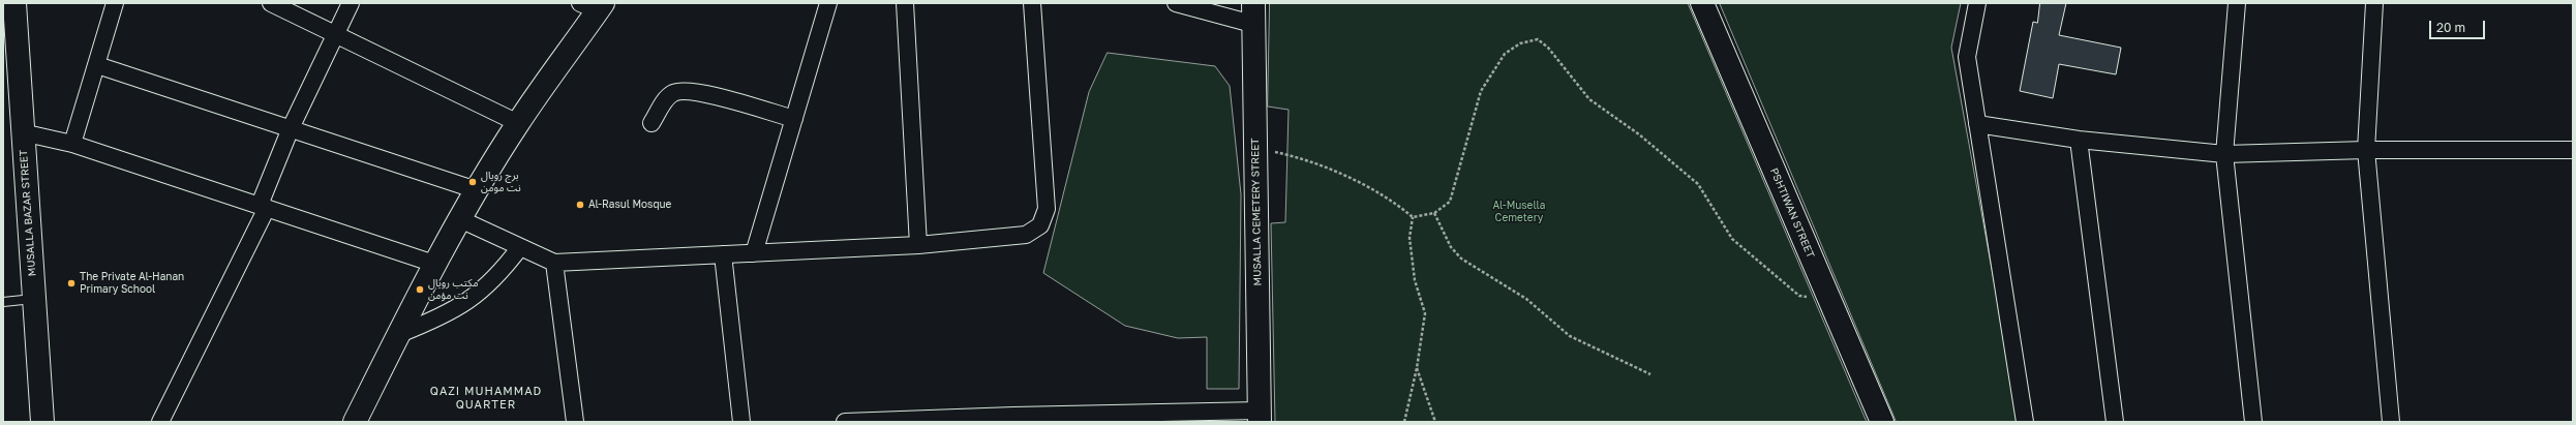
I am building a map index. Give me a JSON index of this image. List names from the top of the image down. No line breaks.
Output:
{"streets":{"street":["MUSALLA CEMETERY STREET","MUSALLA BAZAR STREET","PSHTIWAN STREET"]},"districts":["QAZI MUHAMMAD QUARTER"],"parks":["Al-Musella Cemetery"],"places":["برج رويال نت مومن","Al-Rasul Mosque","The Private Al-Hanan Primary School","مكتب رويال نت مؤمن"],"scale_bar":"20 m"}
